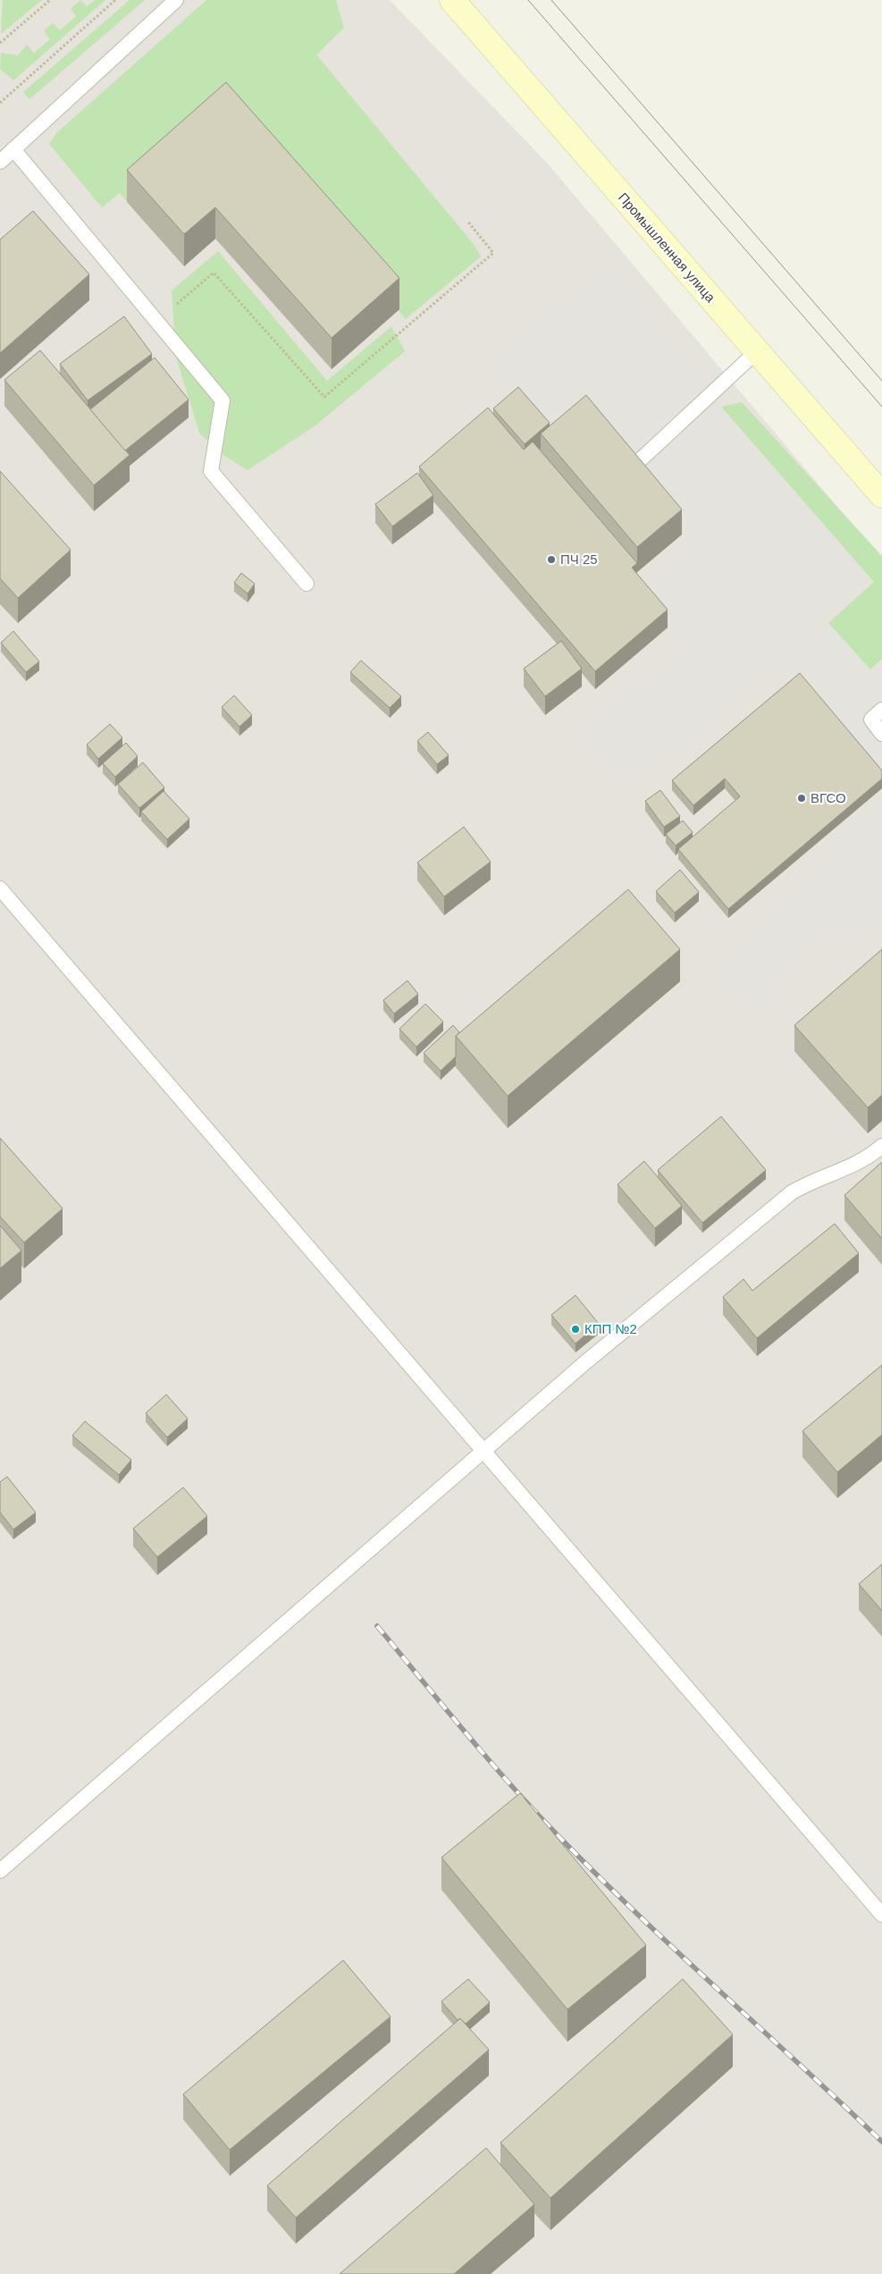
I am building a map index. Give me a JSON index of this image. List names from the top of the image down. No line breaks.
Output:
{"streets":{"street":["Промышленная улица"]},"places":["ПЧ 25","ВГСО","КПП №2"]}
